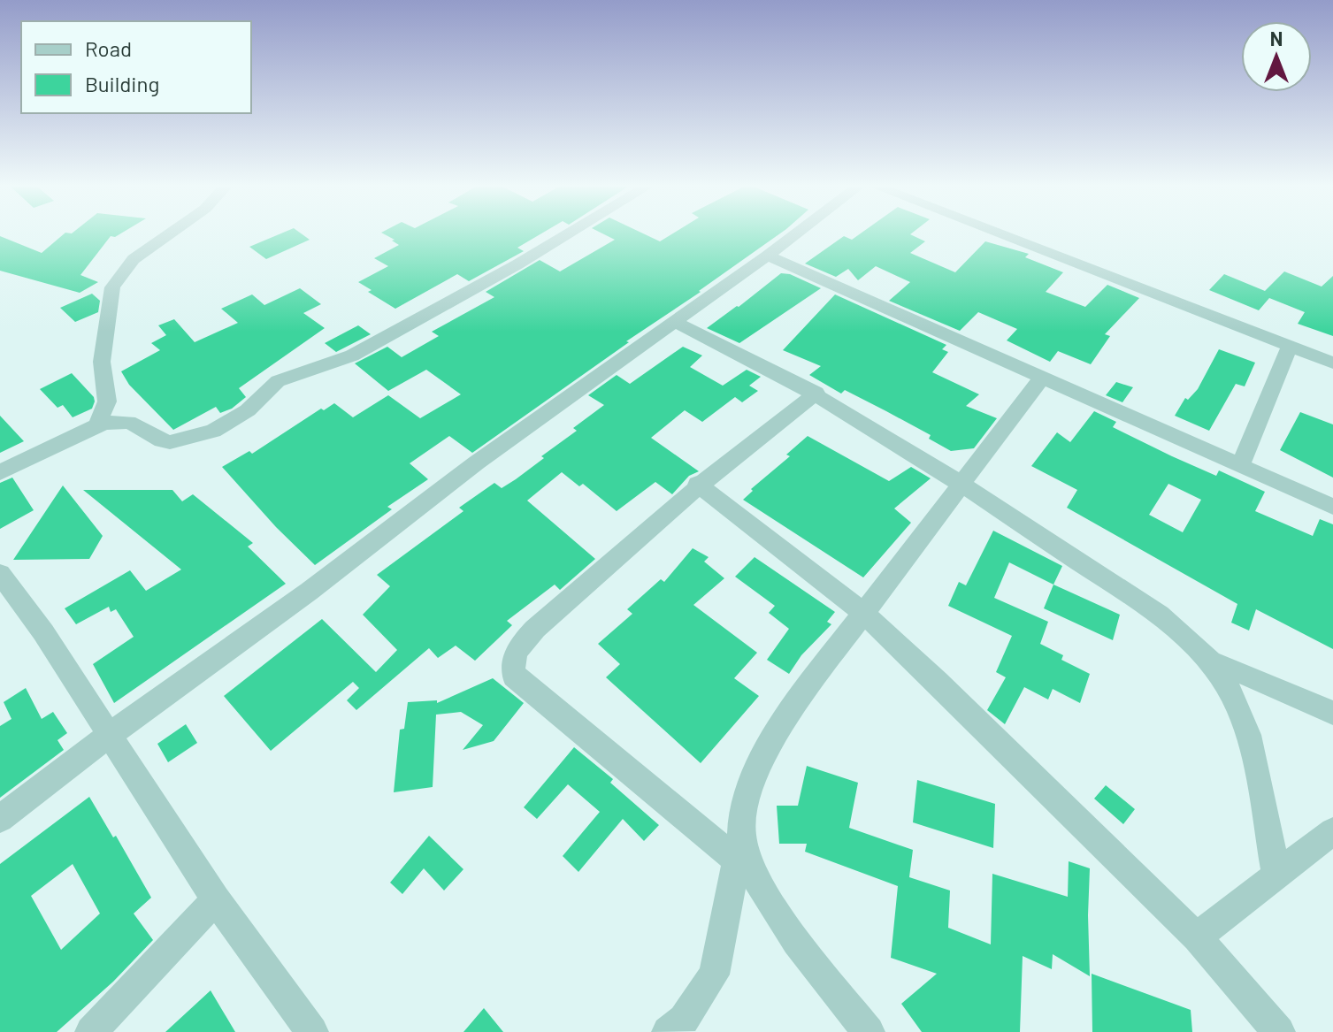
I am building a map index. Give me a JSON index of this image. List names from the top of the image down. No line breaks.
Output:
{"legend":["Road","Building"],"north":"top"}
